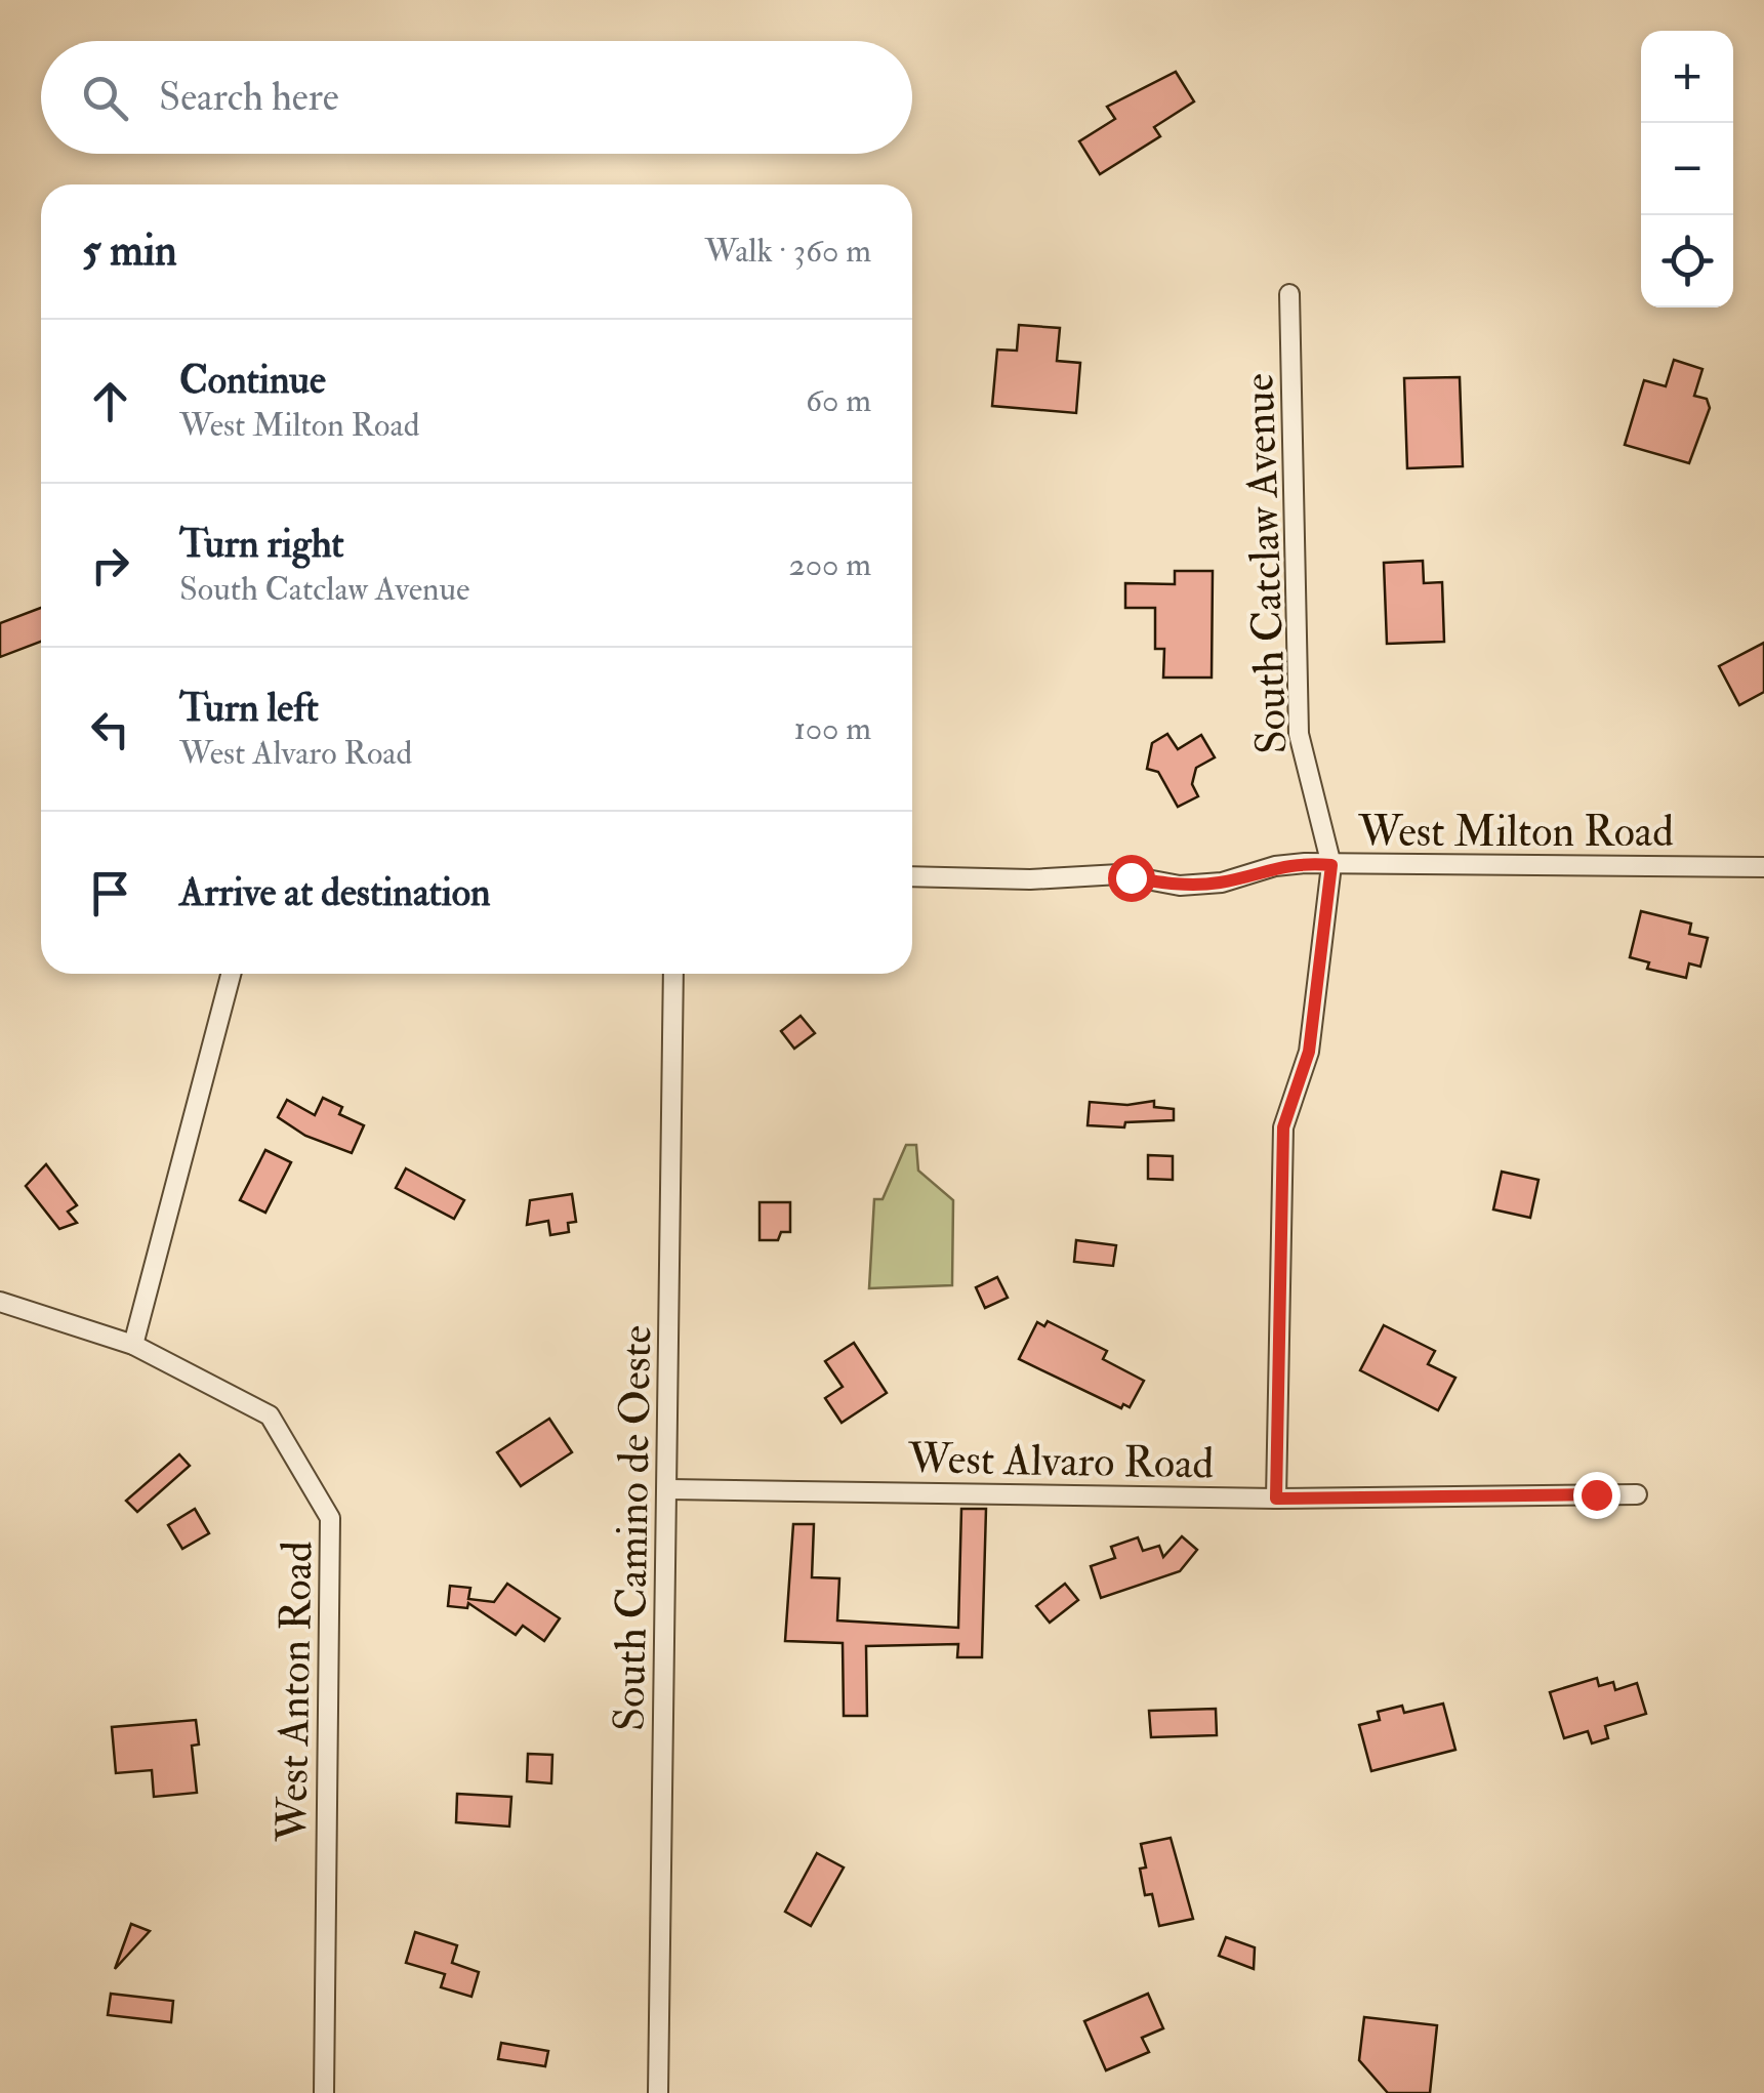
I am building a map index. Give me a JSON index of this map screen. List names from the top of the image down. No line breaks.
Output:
{"streets":{"street":["South Catclaw Avenue","West Milton Road","West Alvaro Road","South Camino de Oeste","West Anton Road"]},"crossings":[["South Catclaw Avenue","West Milton Road"],["South Catclaw Avenue","West Alvaro Road"],["West Alvaro Road","South Camino de Oeste"]],"page":{"map_buttons":["+","−"],"search":"Search here","heading":["5 min","Walk · 360 m"],"list":[["Continue","West Milton Road","60 m"],["Turn right","South Catclaw Avenue","200 m"],["Turn left","West Alvaro Road","100 m"],"Arrive at destination"]}}
